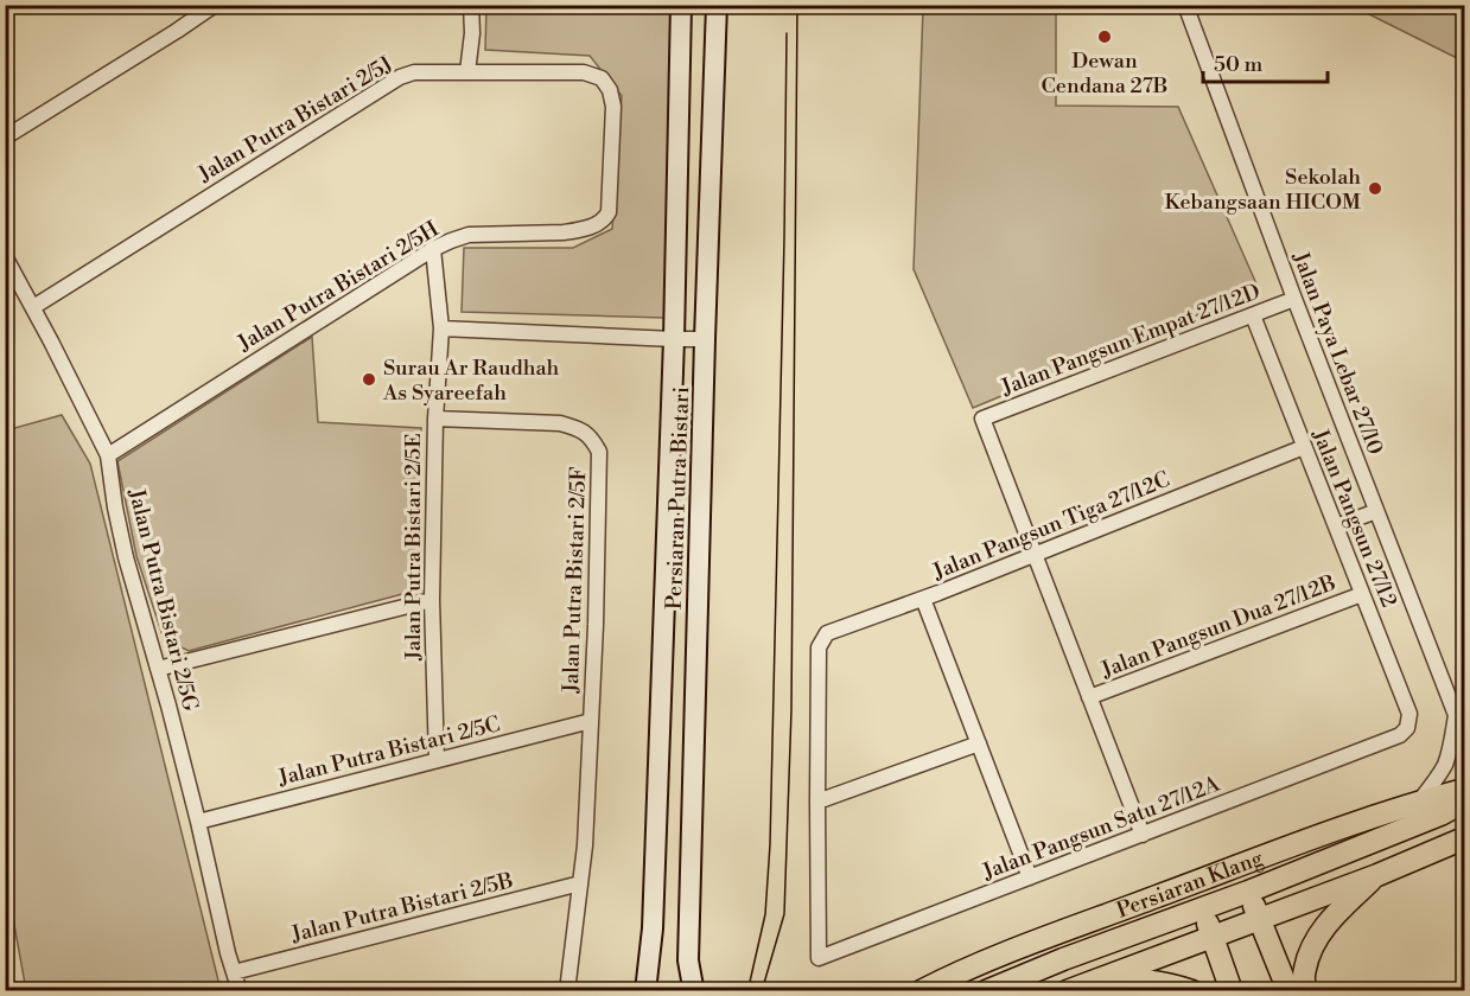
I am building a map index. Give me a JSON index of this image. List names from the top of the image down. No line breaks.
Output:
{"streets":{"main road":["Persiaran Putra Bistari","Persiaran Klang"],"street":["Jalan Putra Bistari 2/5J","Jalan Putra Bistari 2/5H","Jalan Pangsun Empat 27/12D","Jalan Paya Lebar 27/10","Jalan Pangsun 27/12","Jalan Pangsun Tiga 27/12C","Jalan Putra Bistari 2/5E","Jalan Putra Bistari 2/5F","Jalan Putra Bistari 2/5G","Jalan Pangsun Dua 27/12B","Jalan Putra Bistari 2/5C","Jalan Pangsun Satu 27/12A","Jalan Putra Bistari 2/5B"]},"crossings":[["Jalan Putra Bistari 2/5J","Jalan Putra Bistari 2/5H"],["Jalan Putra Bistari 2/5J","Jalan Putra Bistari 2/5G"],["Jalan Putra Bistari 2/5H","Jalan Putra Bistari 2/5E"],["Jalan Putra Bistari 2/5H","Jalan Putra Bistari 2/5G"],["Jalan Pangsun Empat 27/12D","Jalan Paya Lebar 27/10"],["Jalan Pangsun Empat 27/12D","Jalan Pangsun 27/12"],["Jalan Pangsun Empat 27/12D","Jalan Pangsun Tiga 27/12C"],["Jalan Paya Lebar 27/10","Persiaran Klang"],["Jalan Pangsun 27/12","Jalan Pangsun Tiga 27/12C"],["Jalan Pangsun 27/12","Jalan Pangsun Dua 27/12B"],["Jalan Pangsun 27/12","Jalan Pangsun Satu 27/12A"],["Jalan Pangsun Tiga 27/12C","Jalan Pangsun Satu 27/12A"],["Jalan Putra Bistari 2/5E","Jalan Putra Bistari 2/5F"],["Jalan Putra Bistari 2/5E","Jalan Putra Bistari 2/5C"],["Jalan Putra Bistari 2/5F","Jalan Putra Bistari 2/5C"],["Jalan Putra Bistari 2/5F","Jalan Putra Bistari 2/5B"],["Jalan Putra Bistari 2/5G","Jalan Putra Bistari 2/5C"],["Jalan Putra Bistari 2/5G","Jalan Putra Bistari 2/5B"]],"places":["Dewan Cendana 27B","Sekolah Kebangsaan HICOM","Surau Ar Raudhah As Syareefah"],"scale_bar":"50 m"}
